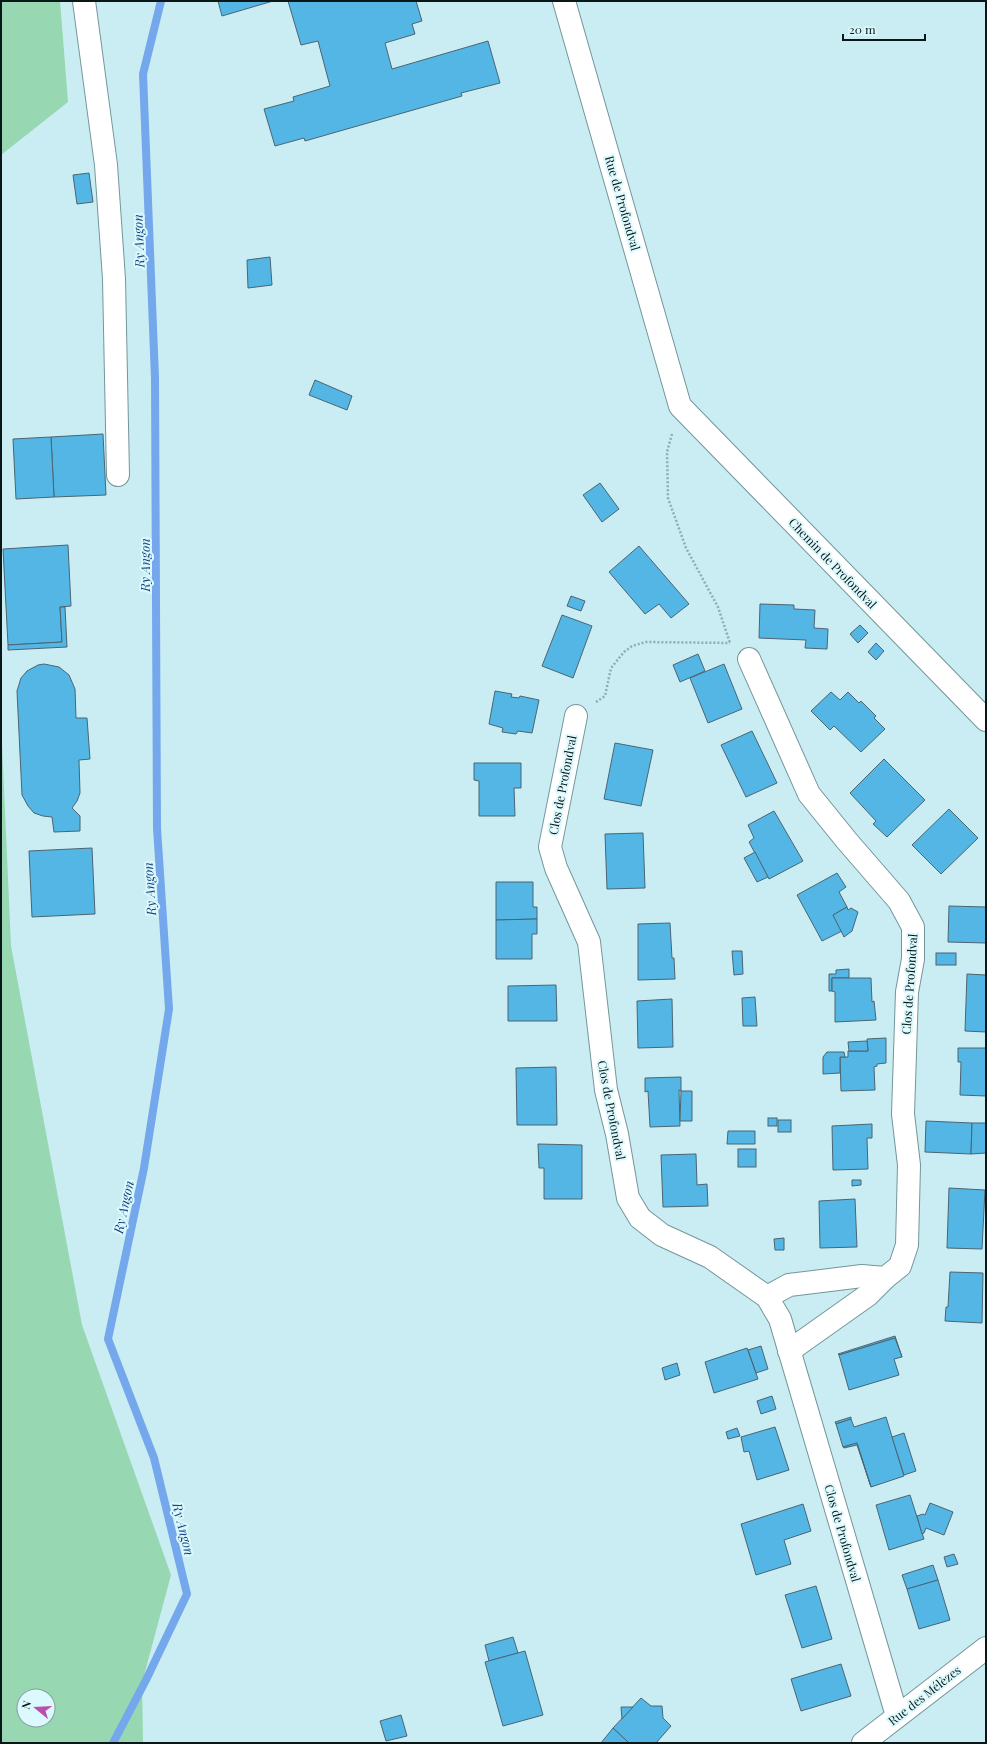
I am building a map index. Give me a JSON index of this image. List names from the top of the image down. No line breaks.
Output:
{"streets":{"street":["Rue de Profondval","Chemin de Profondval","Clos de Profondval","Rue des Mélèzes"]},"crossings":[["Rue de Profondval","Chemin de Profondval"],["Clos de Profondval","Rue des Mélèzes"]],"water":["Ry Angon"],"scale_bar":"20 m","north":"left"}
